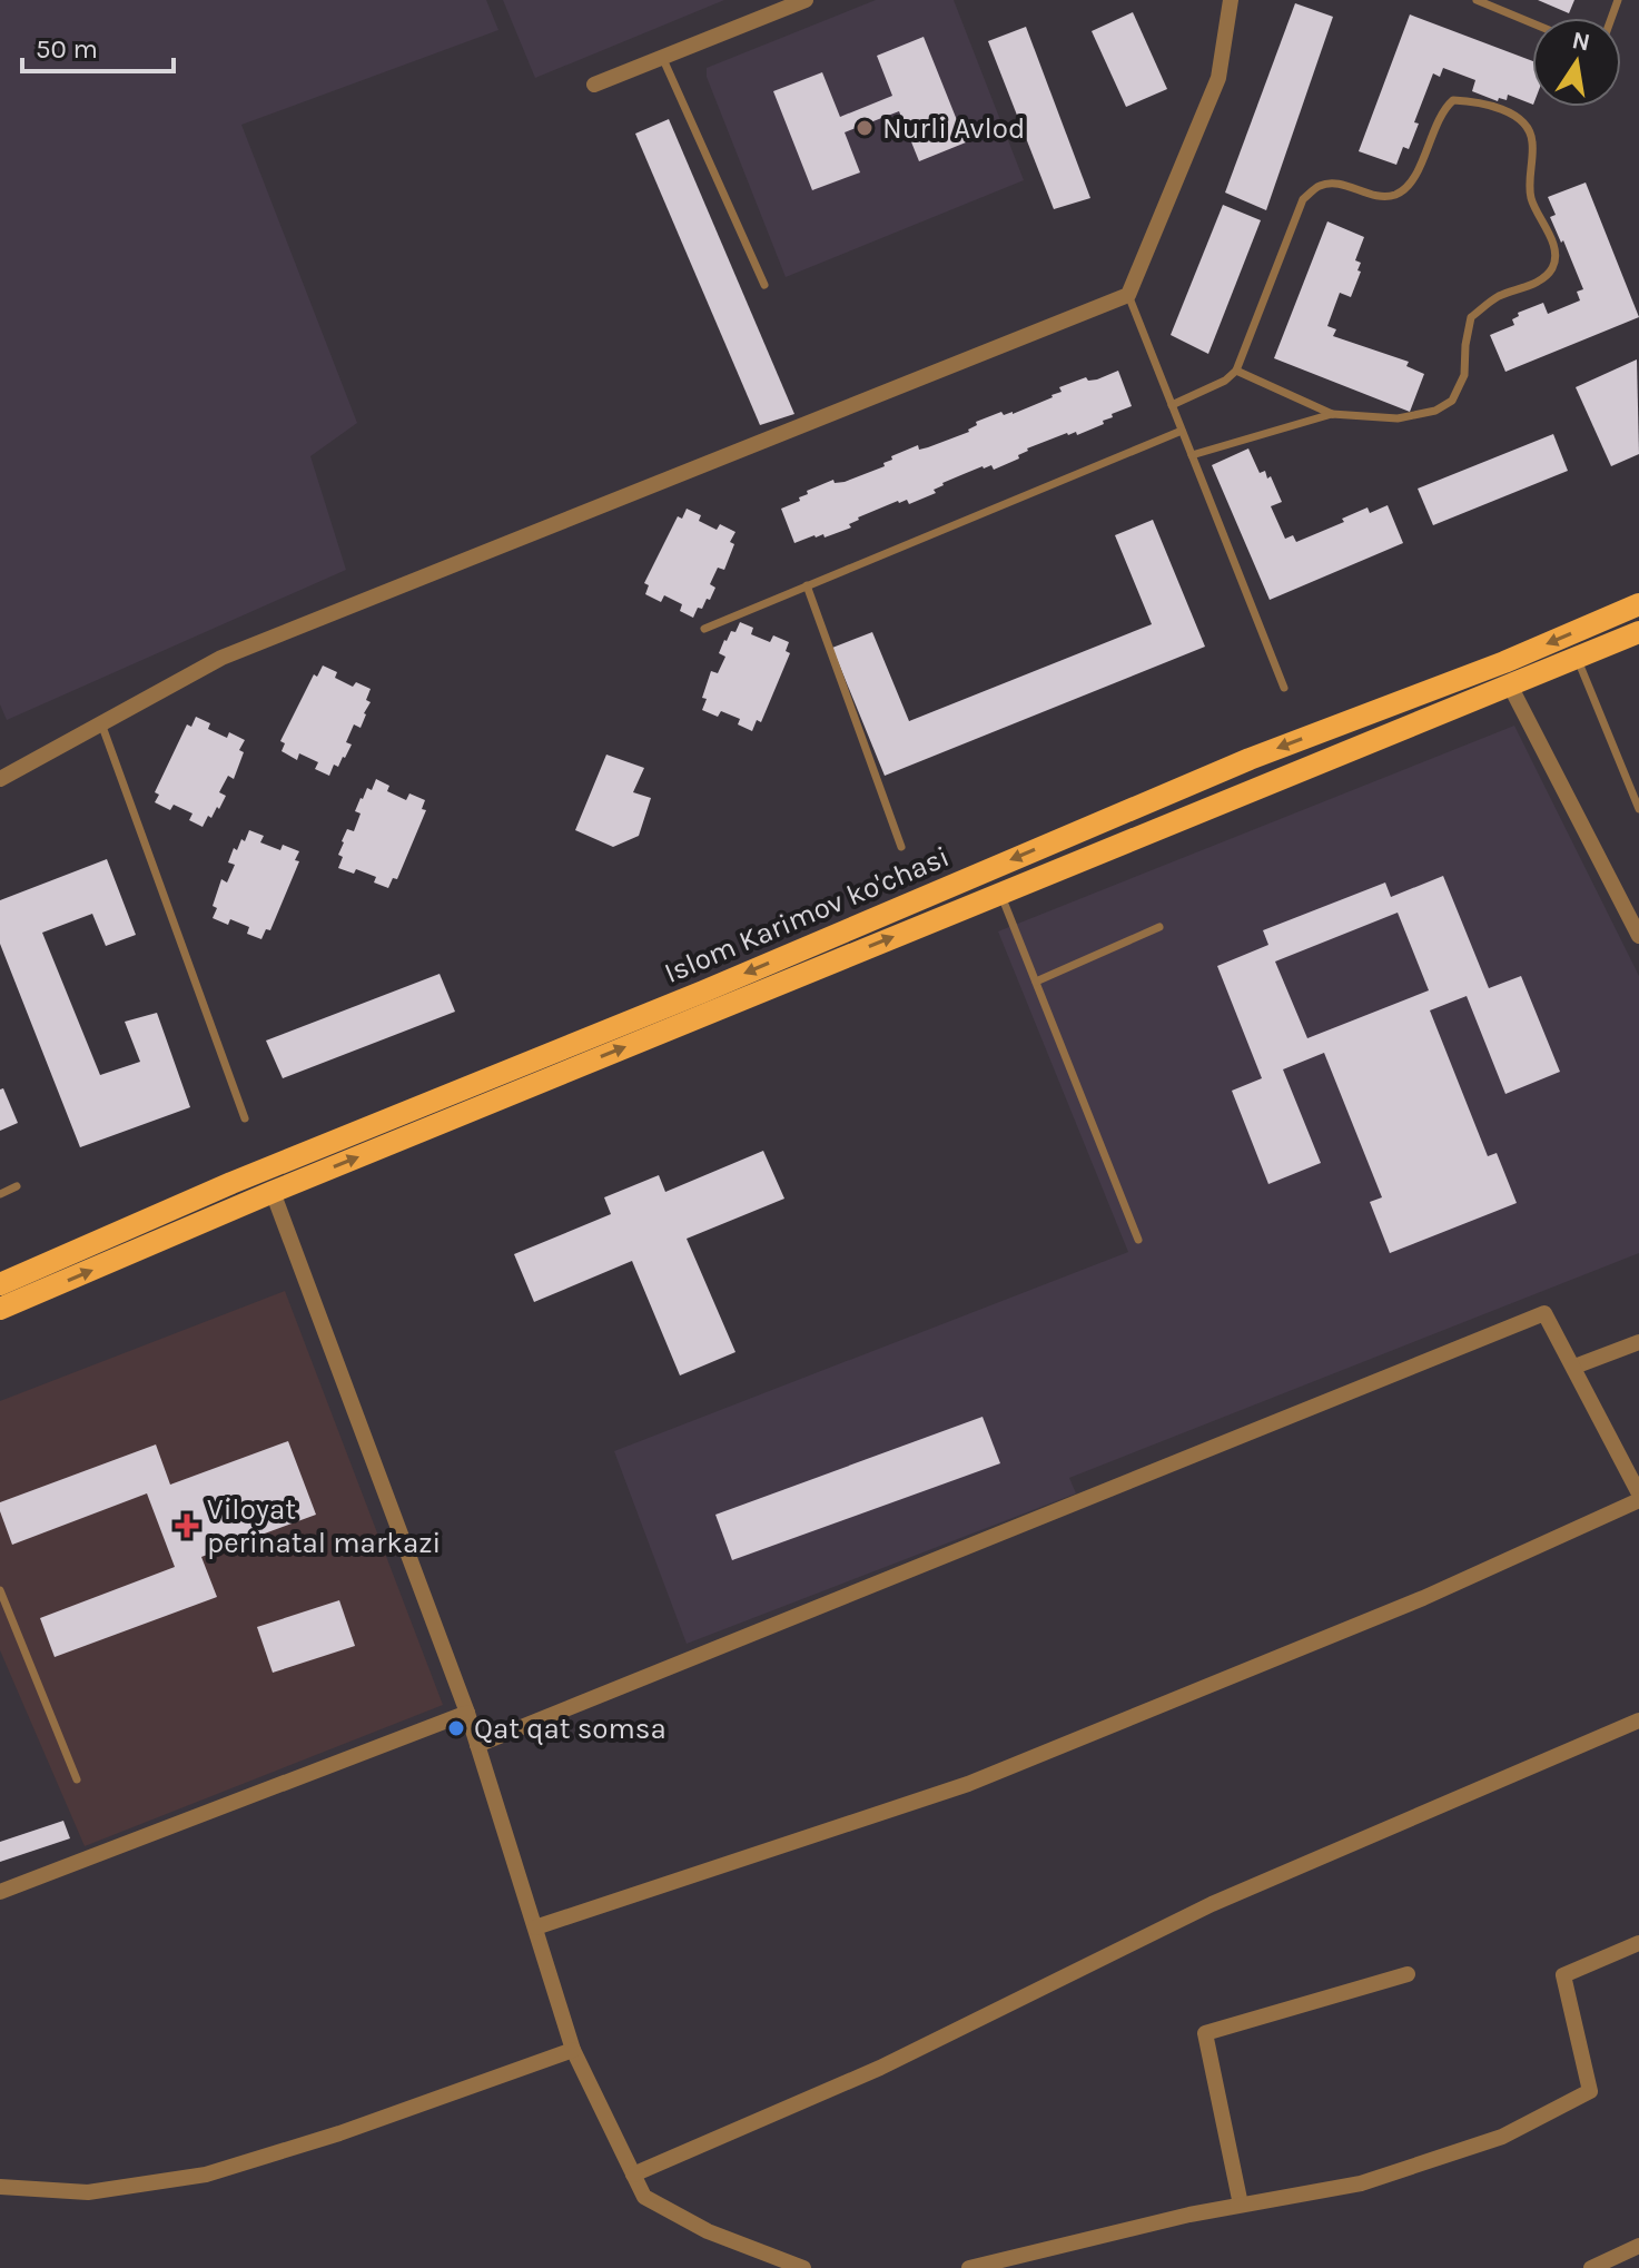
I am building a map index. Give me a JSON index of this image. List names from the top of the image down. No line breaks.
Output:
{"streets":{"main road":["Islom Karimov ko'chasi"]},"places":{"other":["Nurli Avlod","Qat qat somsa"],"health":["Viloyat perinatal markazi"]},"scale_bar":"50 m","north":"top"}
